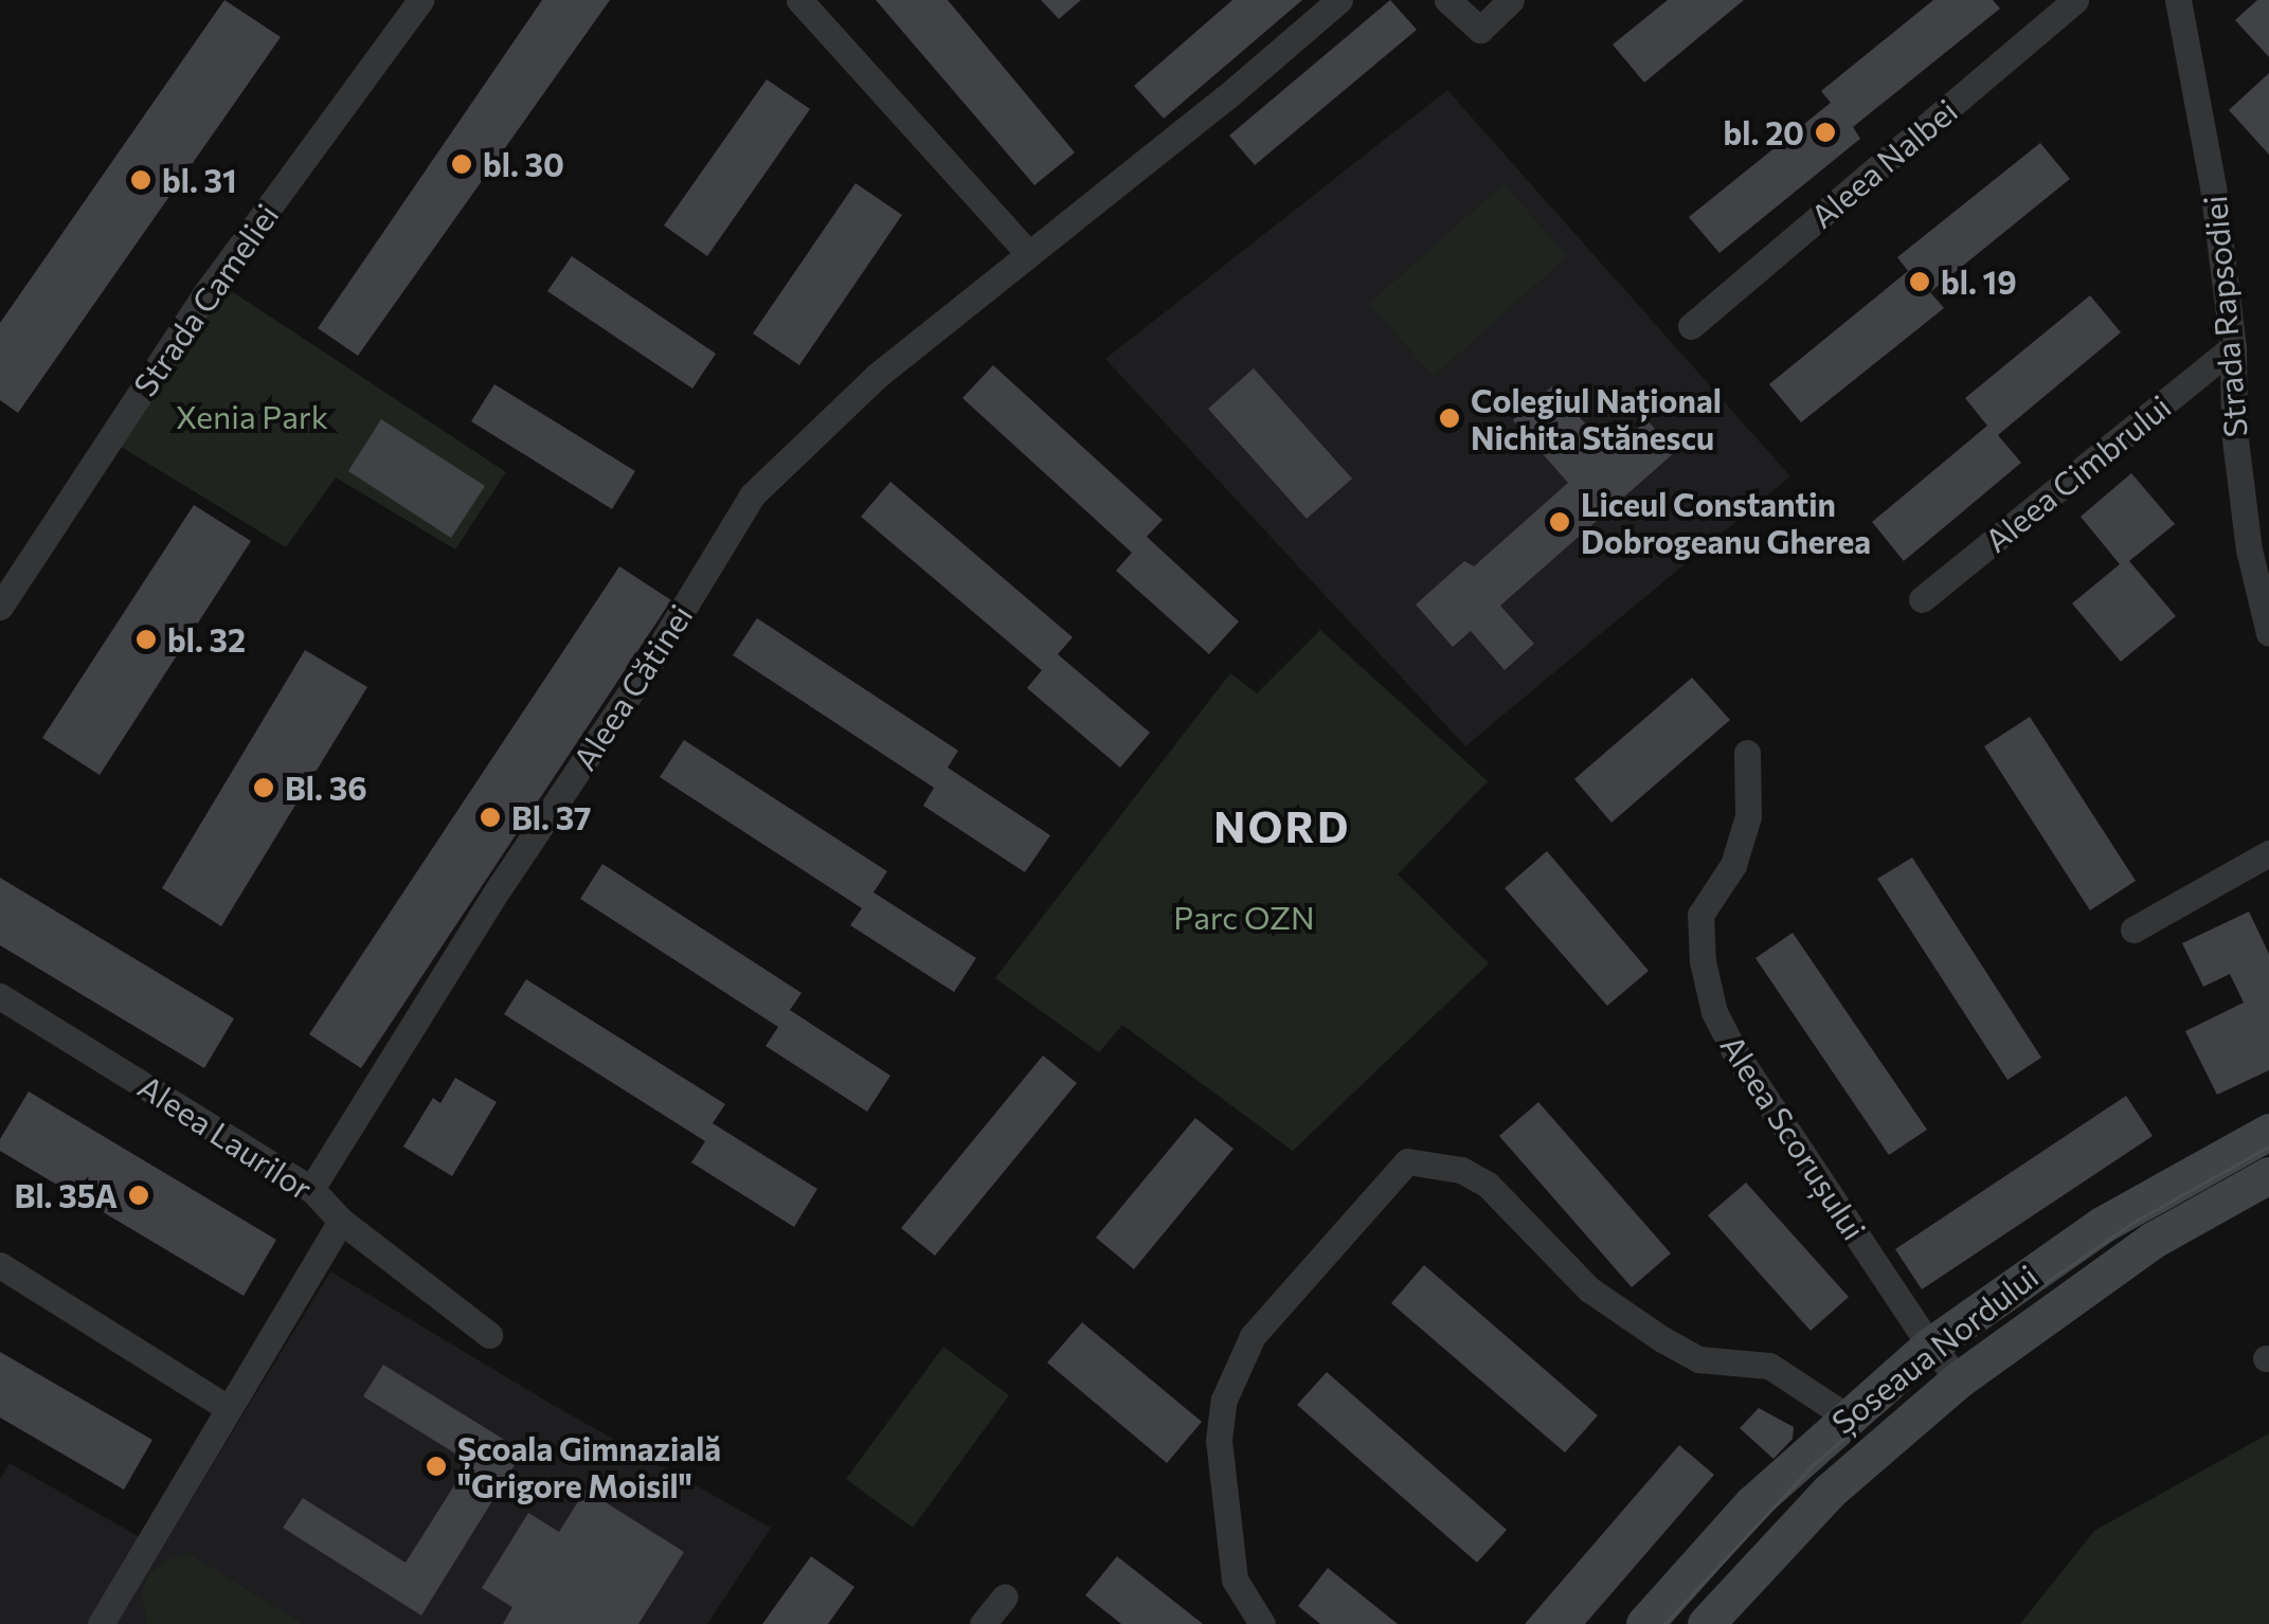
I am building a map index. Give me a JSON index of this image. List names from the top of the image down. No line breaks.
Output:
{"streets":{"main road":["Șoseaua Nordului"],"street":["Aleea Nalbei","Strada Cameliei","Strada Rapsodiei","Aleea Cimbrului","Aleea Cătinei","Aleea Laurilor","Aleea Scorușului"]},"crossings":[["Strada Rapsodiei","Aleea Cimbrului"],["Aleea Cătinei","Aleea Laurilor"],["Aleea Scorușului","Șoseaua Nordului"]],"districts":["NORD"],"parks":["Xenia Park","Parc OZN"],"places":["bl. 20","bl. 30","bl. 31","bl. 19","Colegiul Național Nichita Stănescu","Liceul Constantin Dobrogeanu Gherea","bl. 32","Bl. 36","Bl. 37","Bl. 35A","Școala Gimnazială \"Grigore Moisil\""]}
